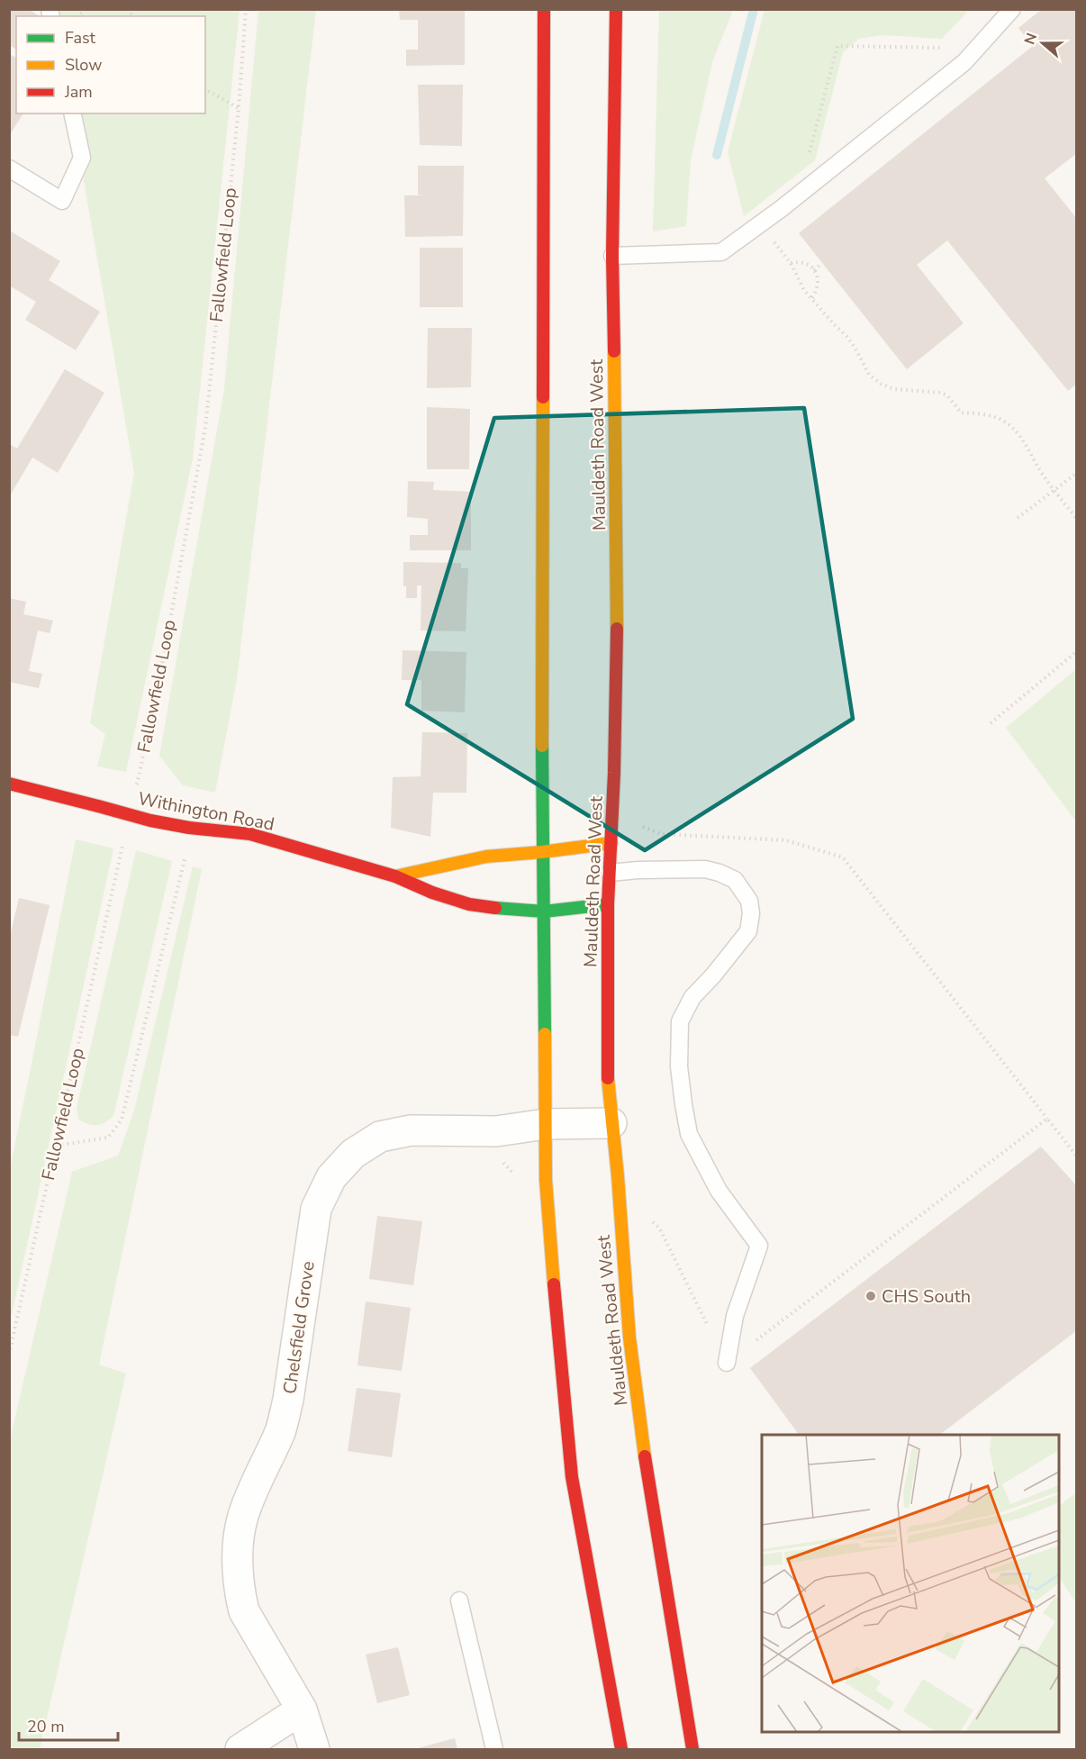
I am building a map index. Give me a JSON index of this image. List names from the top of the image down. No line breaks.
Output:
{"streets":{"street":["Mauldeth Road West","Withington Road","Chelsfield Grove"],"path":["Fallowfield Loop"]},"crossings":[["Mauldeth Road West","Withington Road"],["Mauldeth Road West","Chelsfield Grove"]],"places":["CHS South"],"legend":["Fast","Slow","Jam"],"scale_bar":"20 m","north":"left"}
